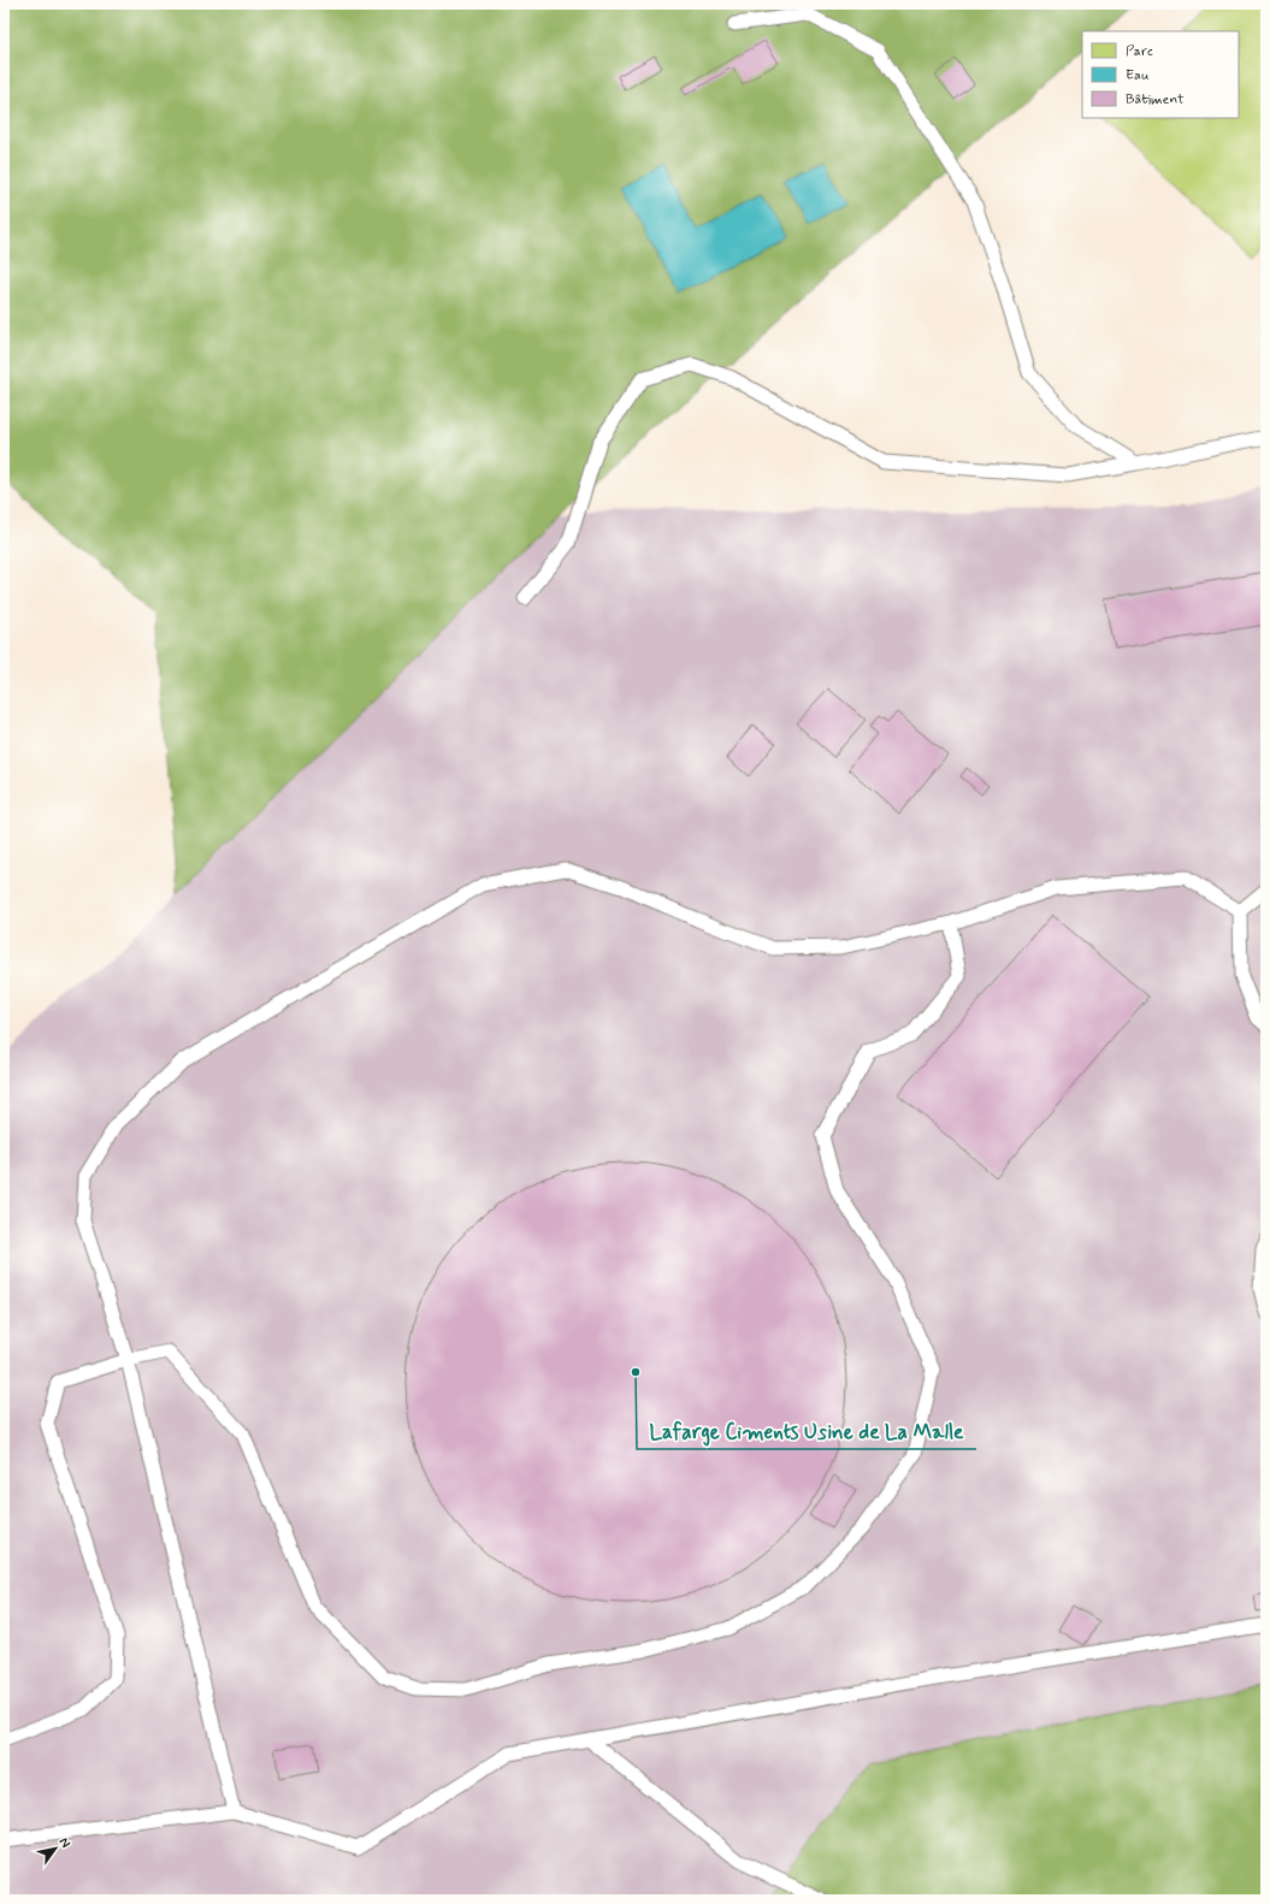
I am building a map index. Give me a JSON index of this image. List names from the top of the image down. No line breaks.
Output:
{"places":["Lafarge Ciments Usine de La Malle"],"legend":["Parc","Eau","Bâtiment"],"north":"top right"}
